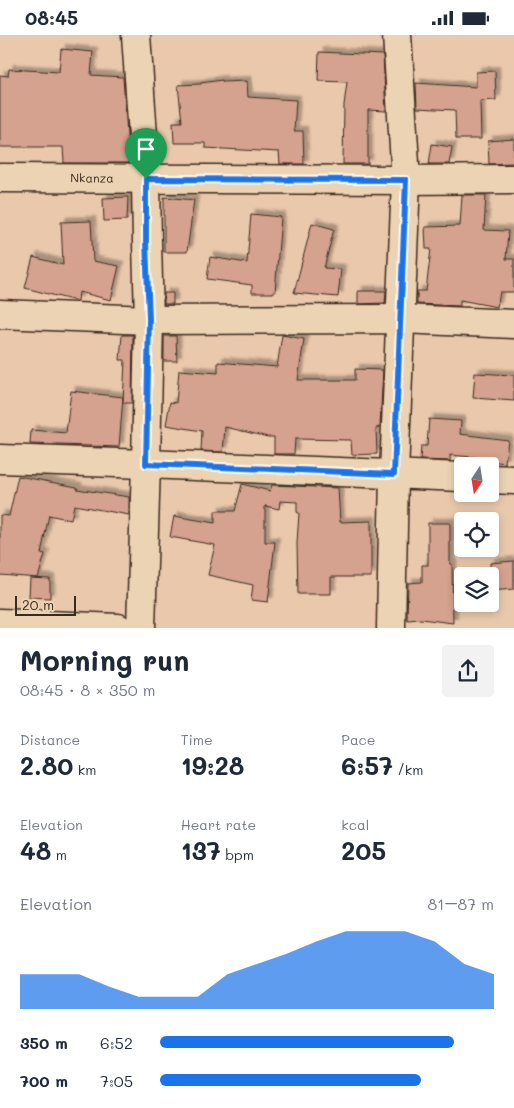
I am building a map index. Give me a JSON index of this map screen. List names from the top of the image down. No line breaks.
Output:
{"streets":{"street":["Nkanza"]},"scale_bar":"20 m","north":"bottom","page":{"status":"08:45","scale":"20 m","heading":["Morning run","08:45 · 8 × 350 m"],"stats":[["Distance","2.80 km"],["Time","19:28"],["Pace","6:57 /km"],["Elevation","48 m"],["Heart rate","137 bpm"],["kcal","205"]],"chart":["Elevation","81–87 m"],"list":[{"name":"350 m","note":"6:52"},{"name":"700 m","note":"7:05"}]}}
